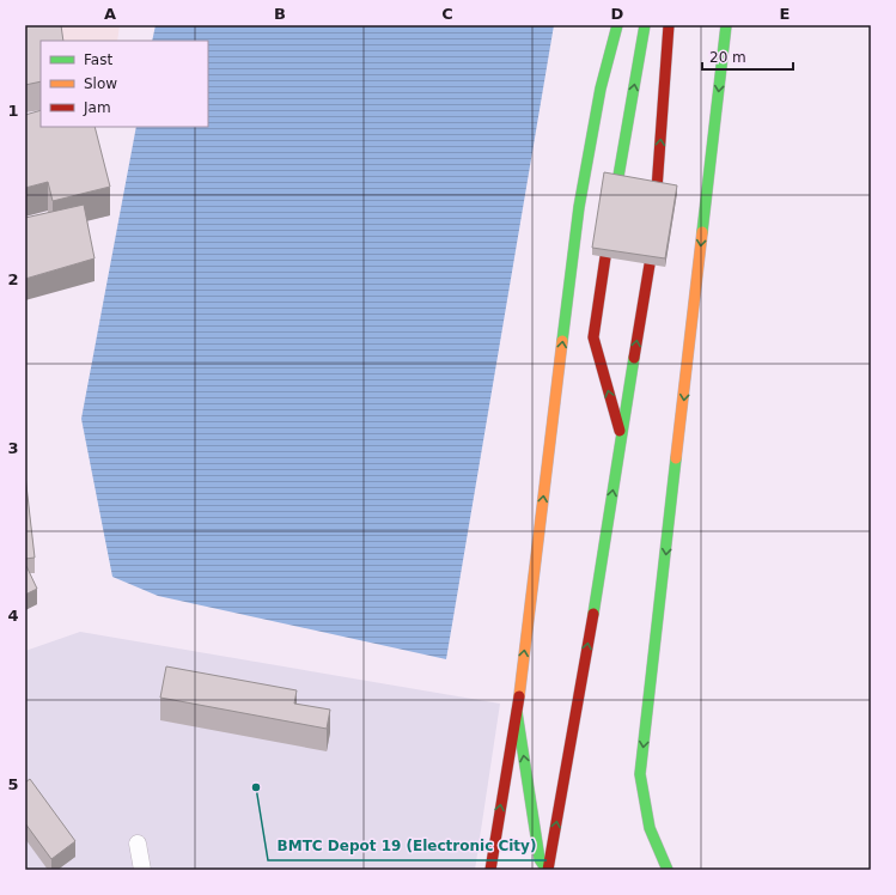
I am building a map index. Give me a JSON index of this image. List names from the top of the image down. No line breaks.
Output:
{"places":["BMTC Depot 19 (Electronic City)"],"legend":["Fast","Slow","Jam"],"scale_bar":"20 m","grid":{"columns":["A","B","C","D","E"],"rows":["1","2","3","4","5"]}}
